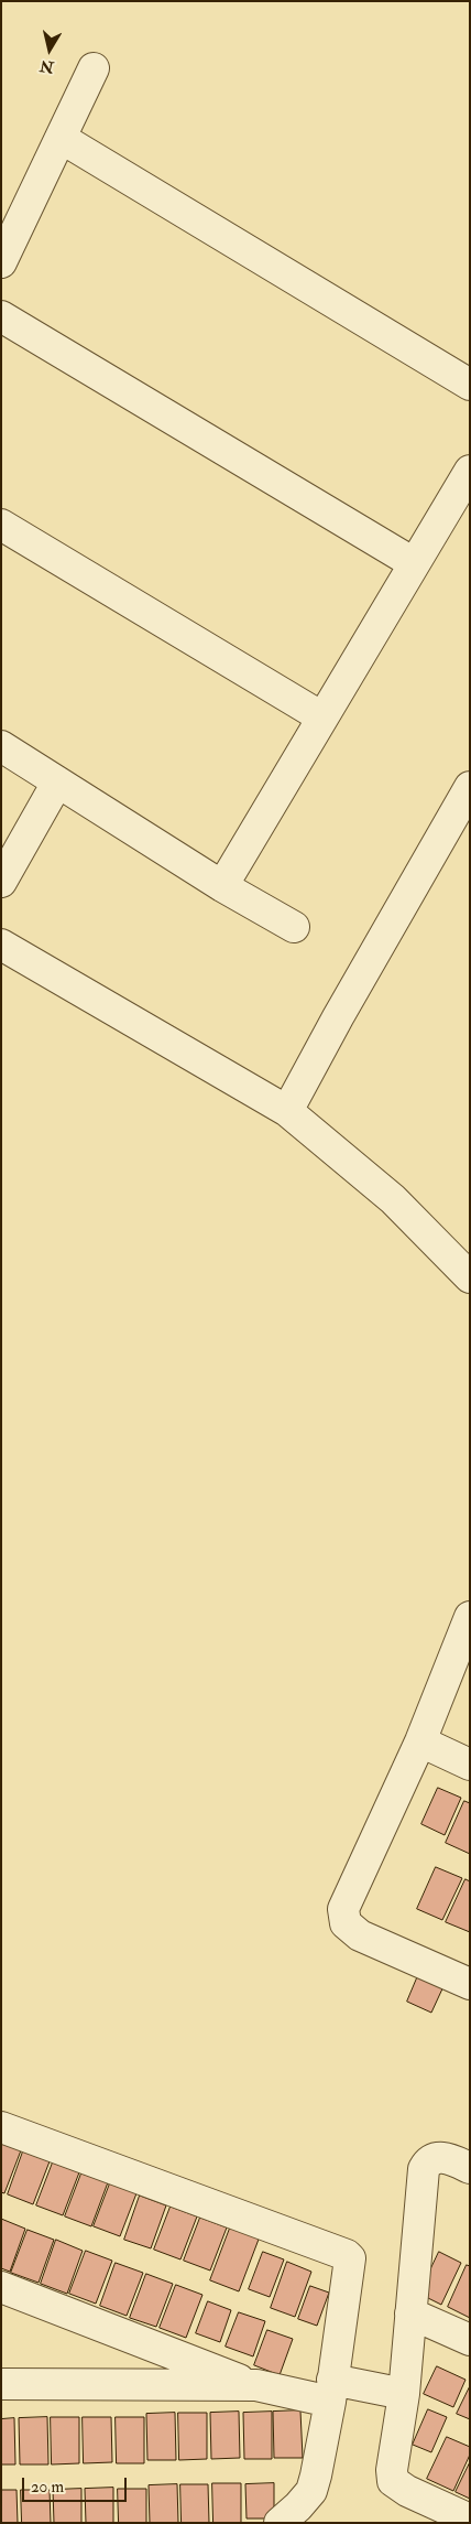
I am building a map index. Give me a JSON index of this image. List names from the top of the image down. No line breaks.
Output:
{"scale_bar":"20 m","north":"bottom"}
